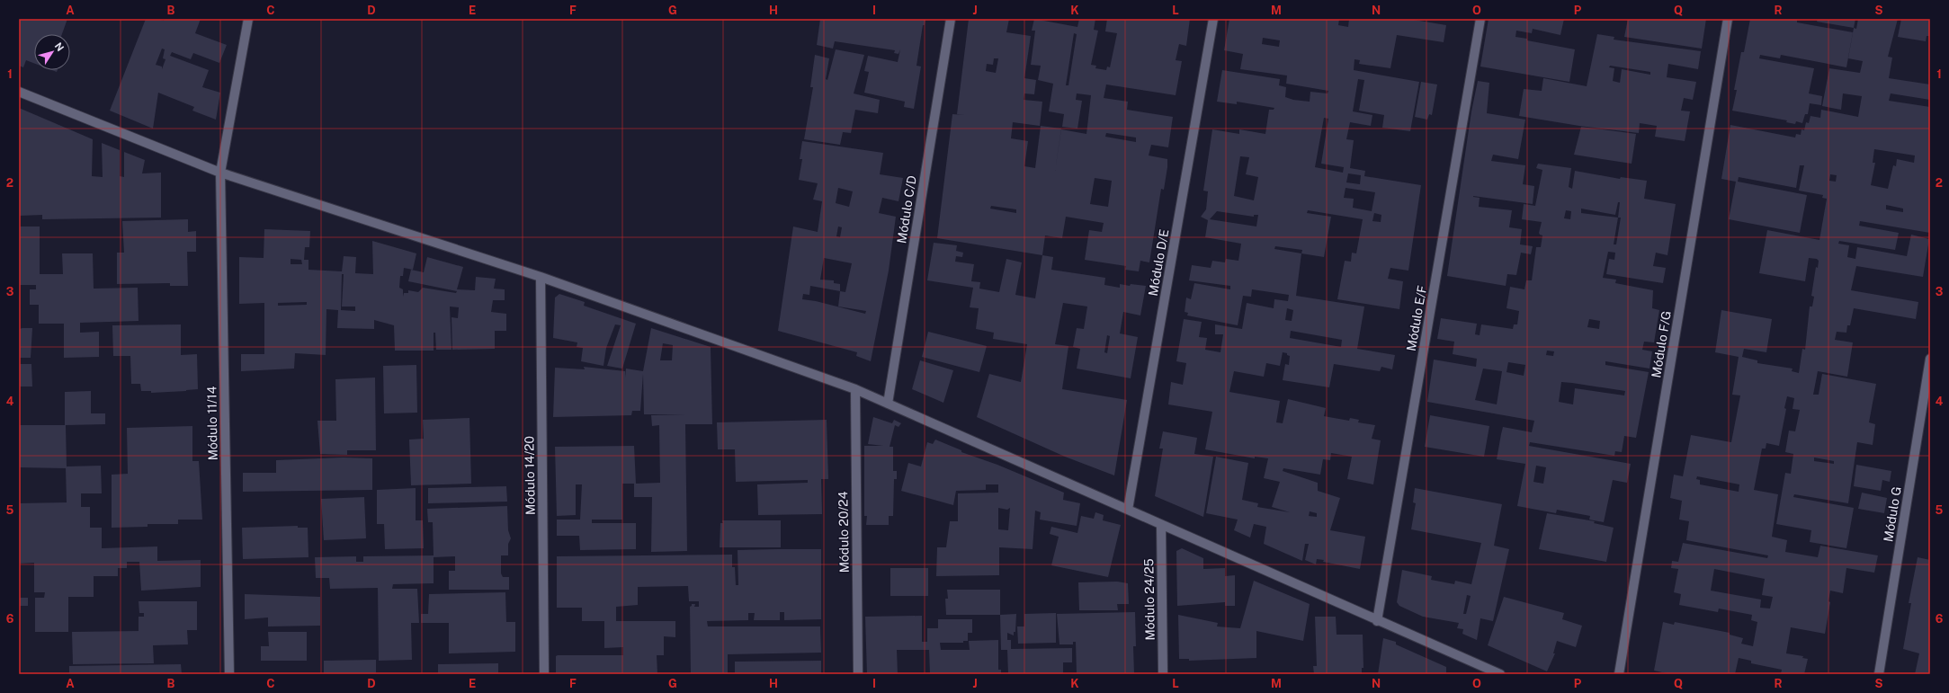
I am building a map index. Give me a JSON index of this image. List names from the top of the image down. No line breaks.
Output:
{"streets":{"street":["Módulo C/D","Módulo D/E","Módulo E/F","Módulo F/G","Módulo 11/14","Módulo 14/20","Módulo G","Módulo 20/24","Módulo 24/25"]},"north":"top right","grid":{"columns":["A","B","C","D","E","F","G","H","I","J","K","L","M","N","O","P","Q","R","S"],"rows":["1","2","3","4","5","6"]}}
